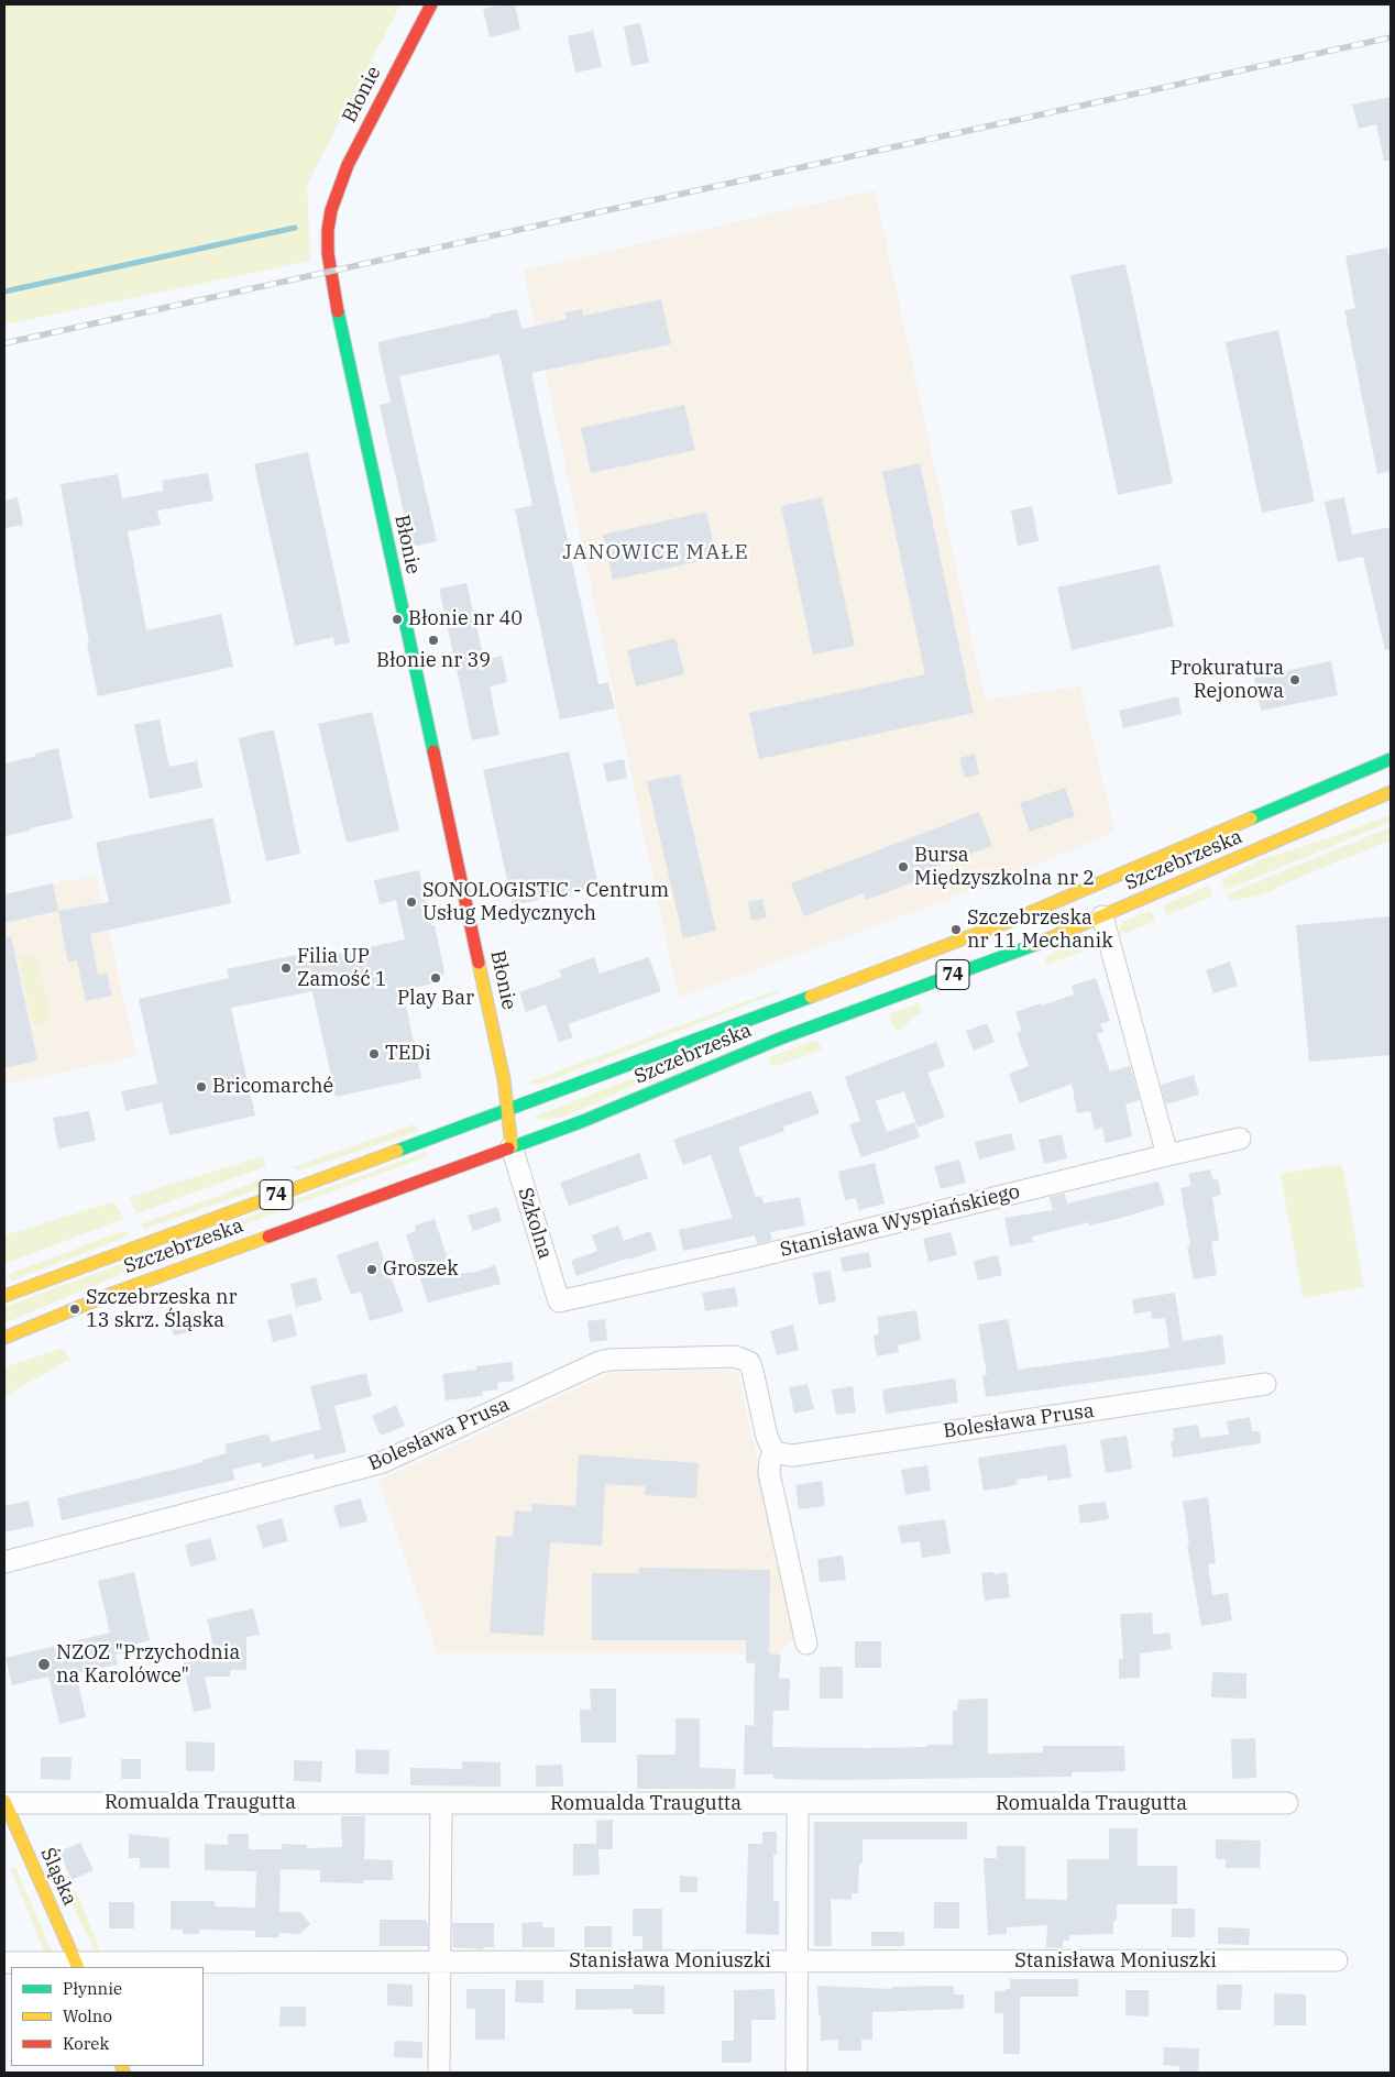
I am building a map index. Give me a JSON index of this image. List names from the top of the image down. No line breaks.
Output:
{"streets":{"main road":["Błonie","Szczebrzeska","74","Śląska"],"street":["Stanisława Wyspiańskiego","Szkolna","Bolesława Prusa","Romualda Traugutta","Stanisława Moniuszki"]},"crossings":[["Błonie","Szczebrzeska"],["Błonie","Szkolna"],["Szczebrzeska","Szkolna"],["Stanisława Wyspiańskiego","Szkolna"],["Romualda Traugutta","Śląska"],["Śląska","Stanisława Moniuszki"]],"districts":["JANOWICE MAŁE"],"places":["Błonie nr 40","Błonie nr 39","Prokuratura Rejonowa","Bursa Międzyszkolna nr 2","SONOLOGISTIC - Centrum Usług Medycznych","Szczebrzeska nr 11 Mechanik","Filia UP Zamość 1","Play Bar","TEDi","Bricomarché","Groszek","Szczebrzeska nr 13 skrz. Śląska","NZOZ \"Przychodnia na Karolówce\""],"legend":["Płynnie","Wolno","Korek"]}
